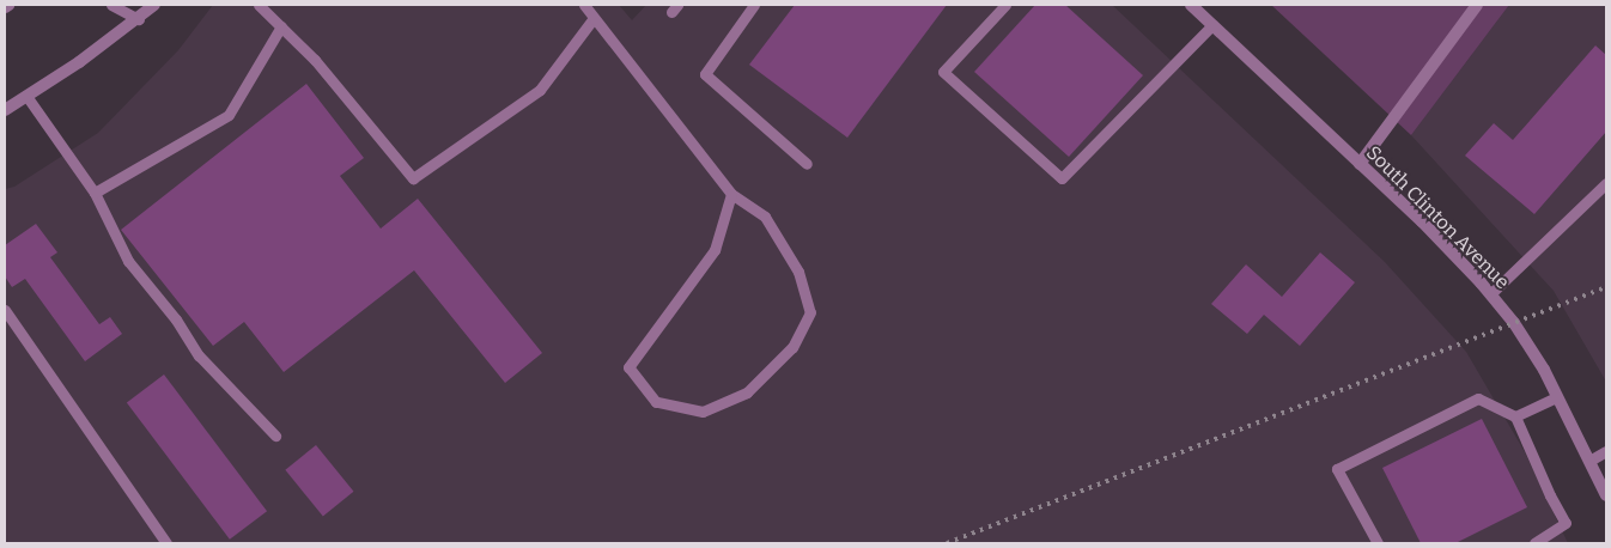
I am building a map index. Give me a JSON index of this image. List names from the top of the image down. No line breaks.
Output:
{"streets":{"street":["South Clinton Avenue"]}}
